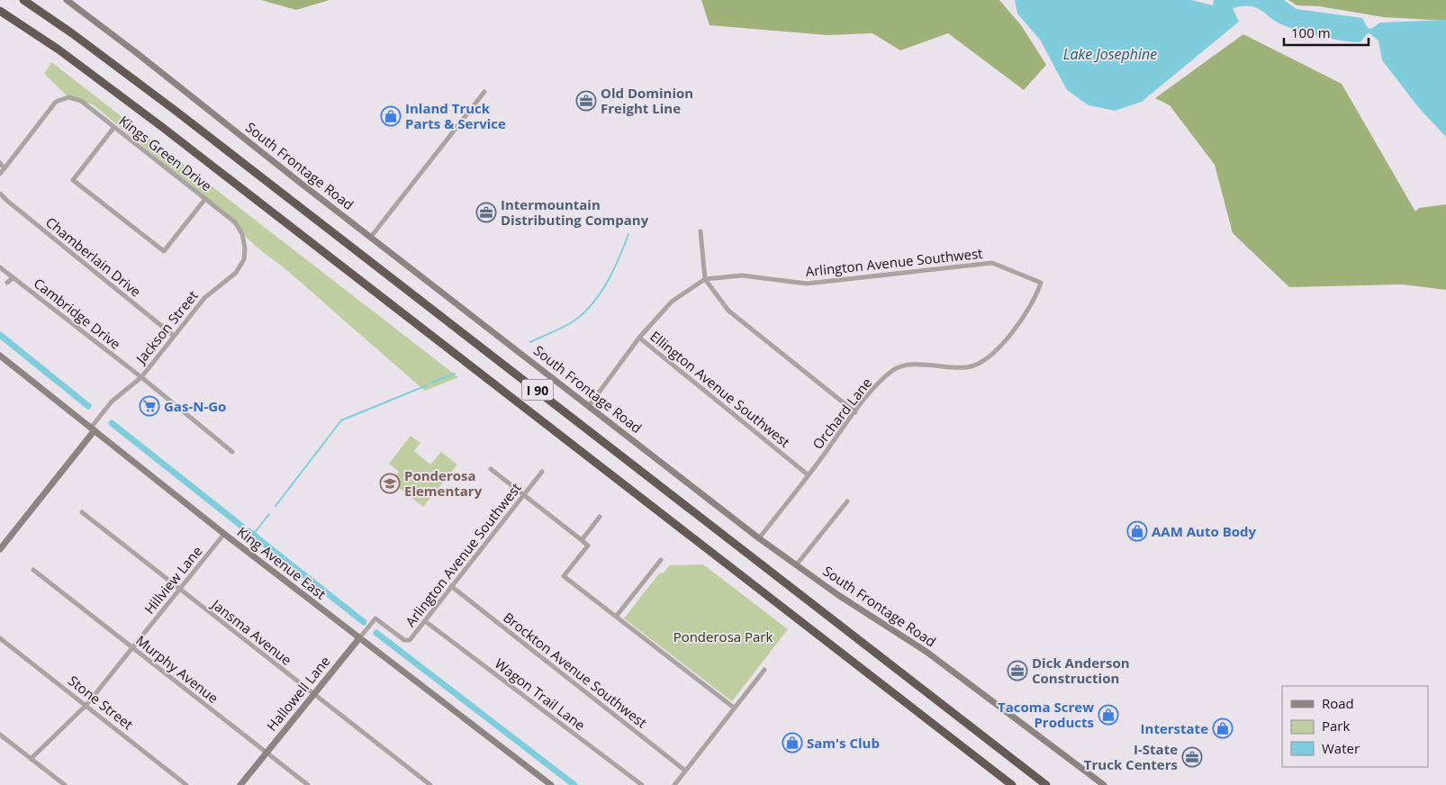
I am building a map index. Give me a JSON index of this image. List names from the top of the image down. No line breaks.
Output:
{"streets":{"highway":["I 90"],"main road":["South Frontage Road","Jackson Street","King Avenue East","Hallowell Lane"],"street":["Kings Green Drive","Chamberlain Drive","Arlington Avenue Southwest","Cambridge Drive","Ellington Avenue Southwest","Orchard Lane","Hillview Lane","Jansma Avenue","Murphy Avenue","Brockton Avenue Southwest","Wagon Trail Lane","Stone Street"]},"crossings":[["Kings Green Drive","Jackson Street"],["South Frontage Road","Arlington Avenue Southwest"],["South Frontage Road","Orchard Lane"],["Chamberlain Drive","Jackson Street"],["Arlington Avenue Southwest","Ellington Avenue Southwest"],["Arlington Avenue Southwest","Orchard Lane"],["Arlington Avenue Southwest","Brockton Avenue Southwest"],["Arlington Avenue Southwest","Hallowell Lane"],["Arlington Avenue Southwest","Wagon Trail Lane"],["Cambridge Drive","Jackson Street"],["Jackson Street","King Avenue East"],["Ellington Avenue Southwest","Orchard Lane"],["King Avenue East","Hillview Lane"],["King Avenue East","Hallowell Lane"],["Hillview Lane","Jansma Avenue"],["Hillview Lane","Murphy Avenue"],["Hillview Lane","Stone Street"],["Jansma Avenue","Hallowell Lane"],["Murphy Avenue","Hallowell Lane"]],"water":["Lake Josephine"],"parks":["Ponderosa Park"],"places":{"office":["Old Dominion Freight Line","Intermountain Distributing Company","Dick Anderson Construction","I-State Truck Centers"],"shop":["Inland Truck Parts & Service","AAM Auto Body","Tacoma Screw Products","Interstate","Sam's Club"],"supermarket":["Gas-N-Go"],"school or university":["Ponderosa Elementary"]},"legend":["Road","Park","Water"],"scale_bar":"100 m"}
